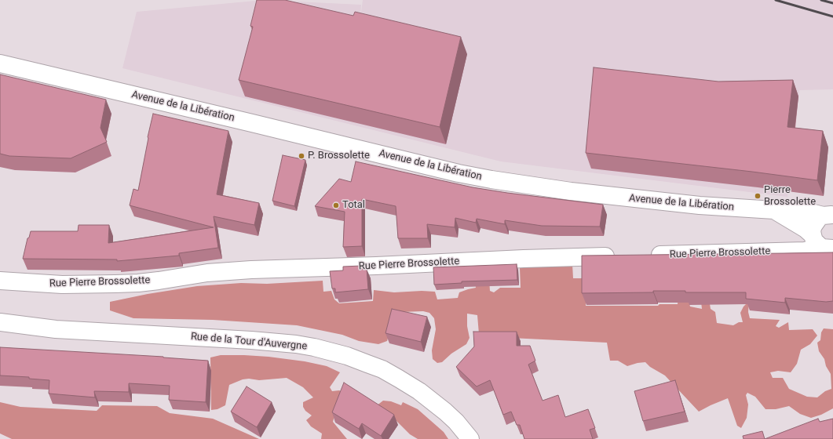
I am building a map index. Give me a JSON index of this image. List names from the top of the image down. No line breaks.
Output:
{"streets":{"street":["Avenue de la Libération","Rue Pierre Brossolette","Rue de la Tour d'Auvergne"]},"crossings":[["Avenue de la Libération","Rue Pierre Brossolette"]],"places":["P. Brossolette","Pierre Brossolette","Total"]}
